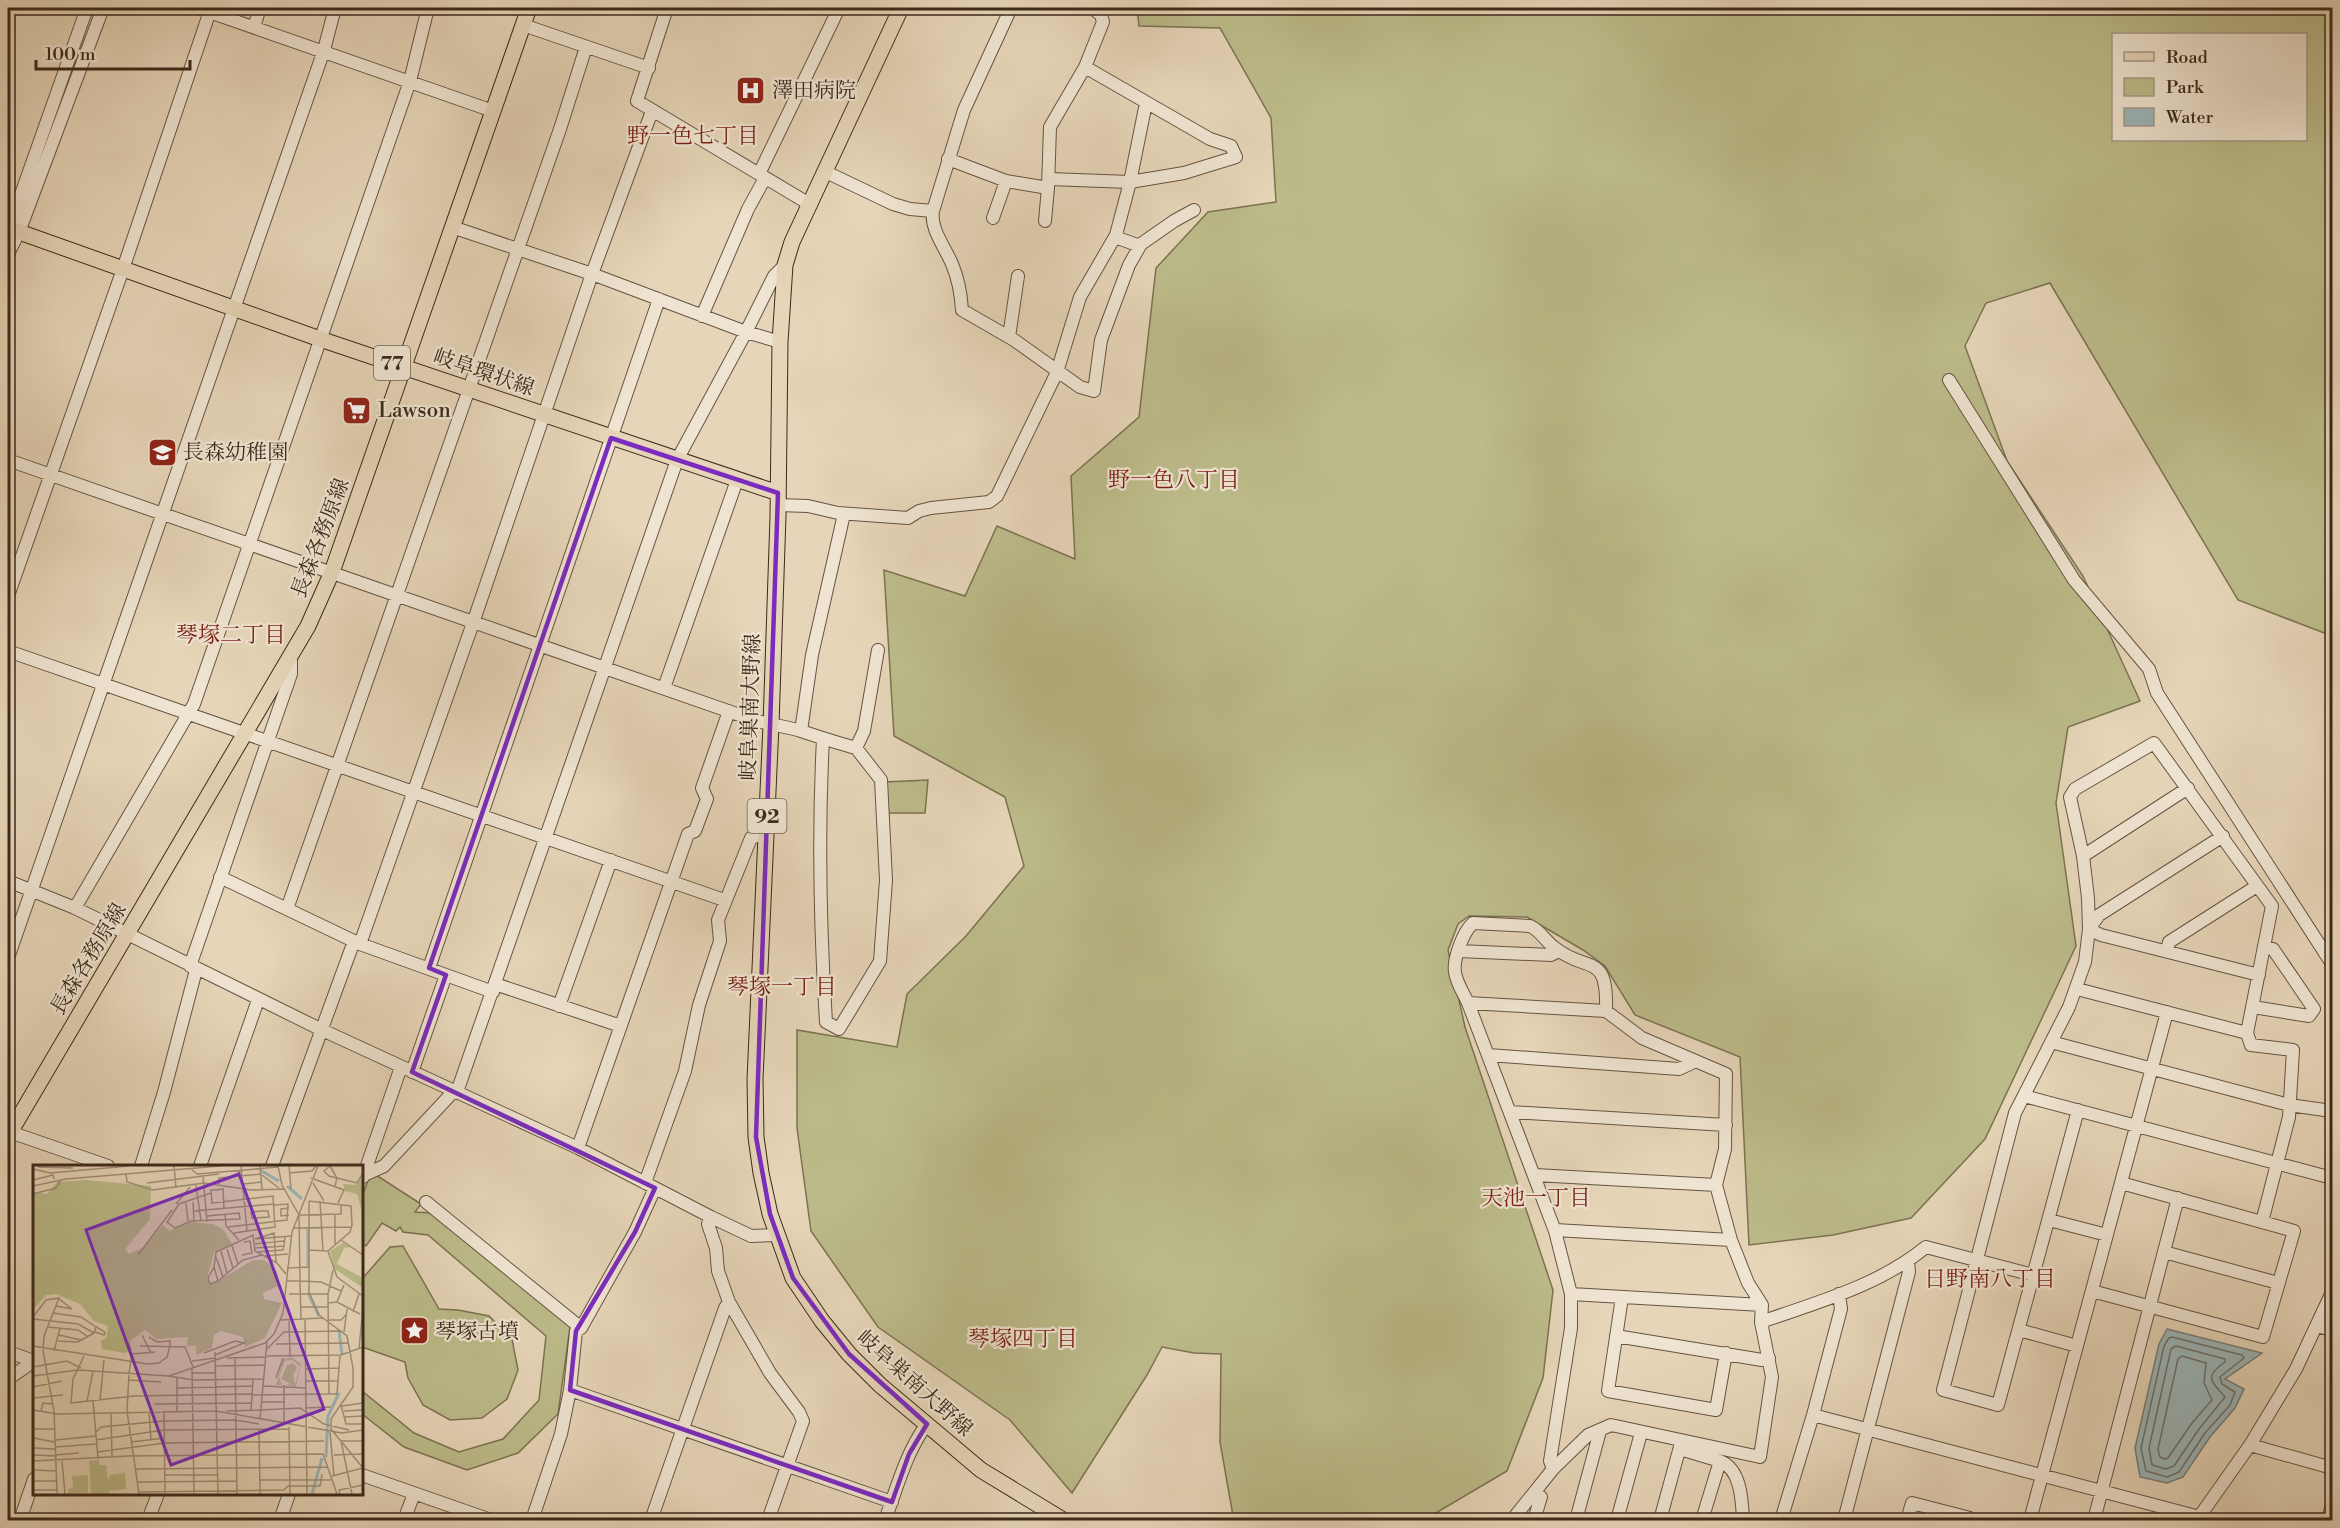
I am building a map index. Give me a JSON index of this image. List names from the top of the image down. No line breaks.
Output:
{"streets":{"main road":["77","岐阜環状線","長森各務原線","岐阜巣南大野線","92"]},"crossings":[["岐阜環状線","長森各務原線"],["岐阜環状線","岐阜巣南大野線"]],"districts":["野一色七丁目","野一色八丁目","琴塚二丁目","琴塚一丁目","天池一丁目","日野南八丁目","琴塚四丁目"],"places":{"hospital":["澤田病院"],"supermarket":["Lawson"],"school or university":["長森幼稚園"],"place":["琴塚古墳"]},"legend":["Road","Park","Water"],"scale_bar":"100 m"}
